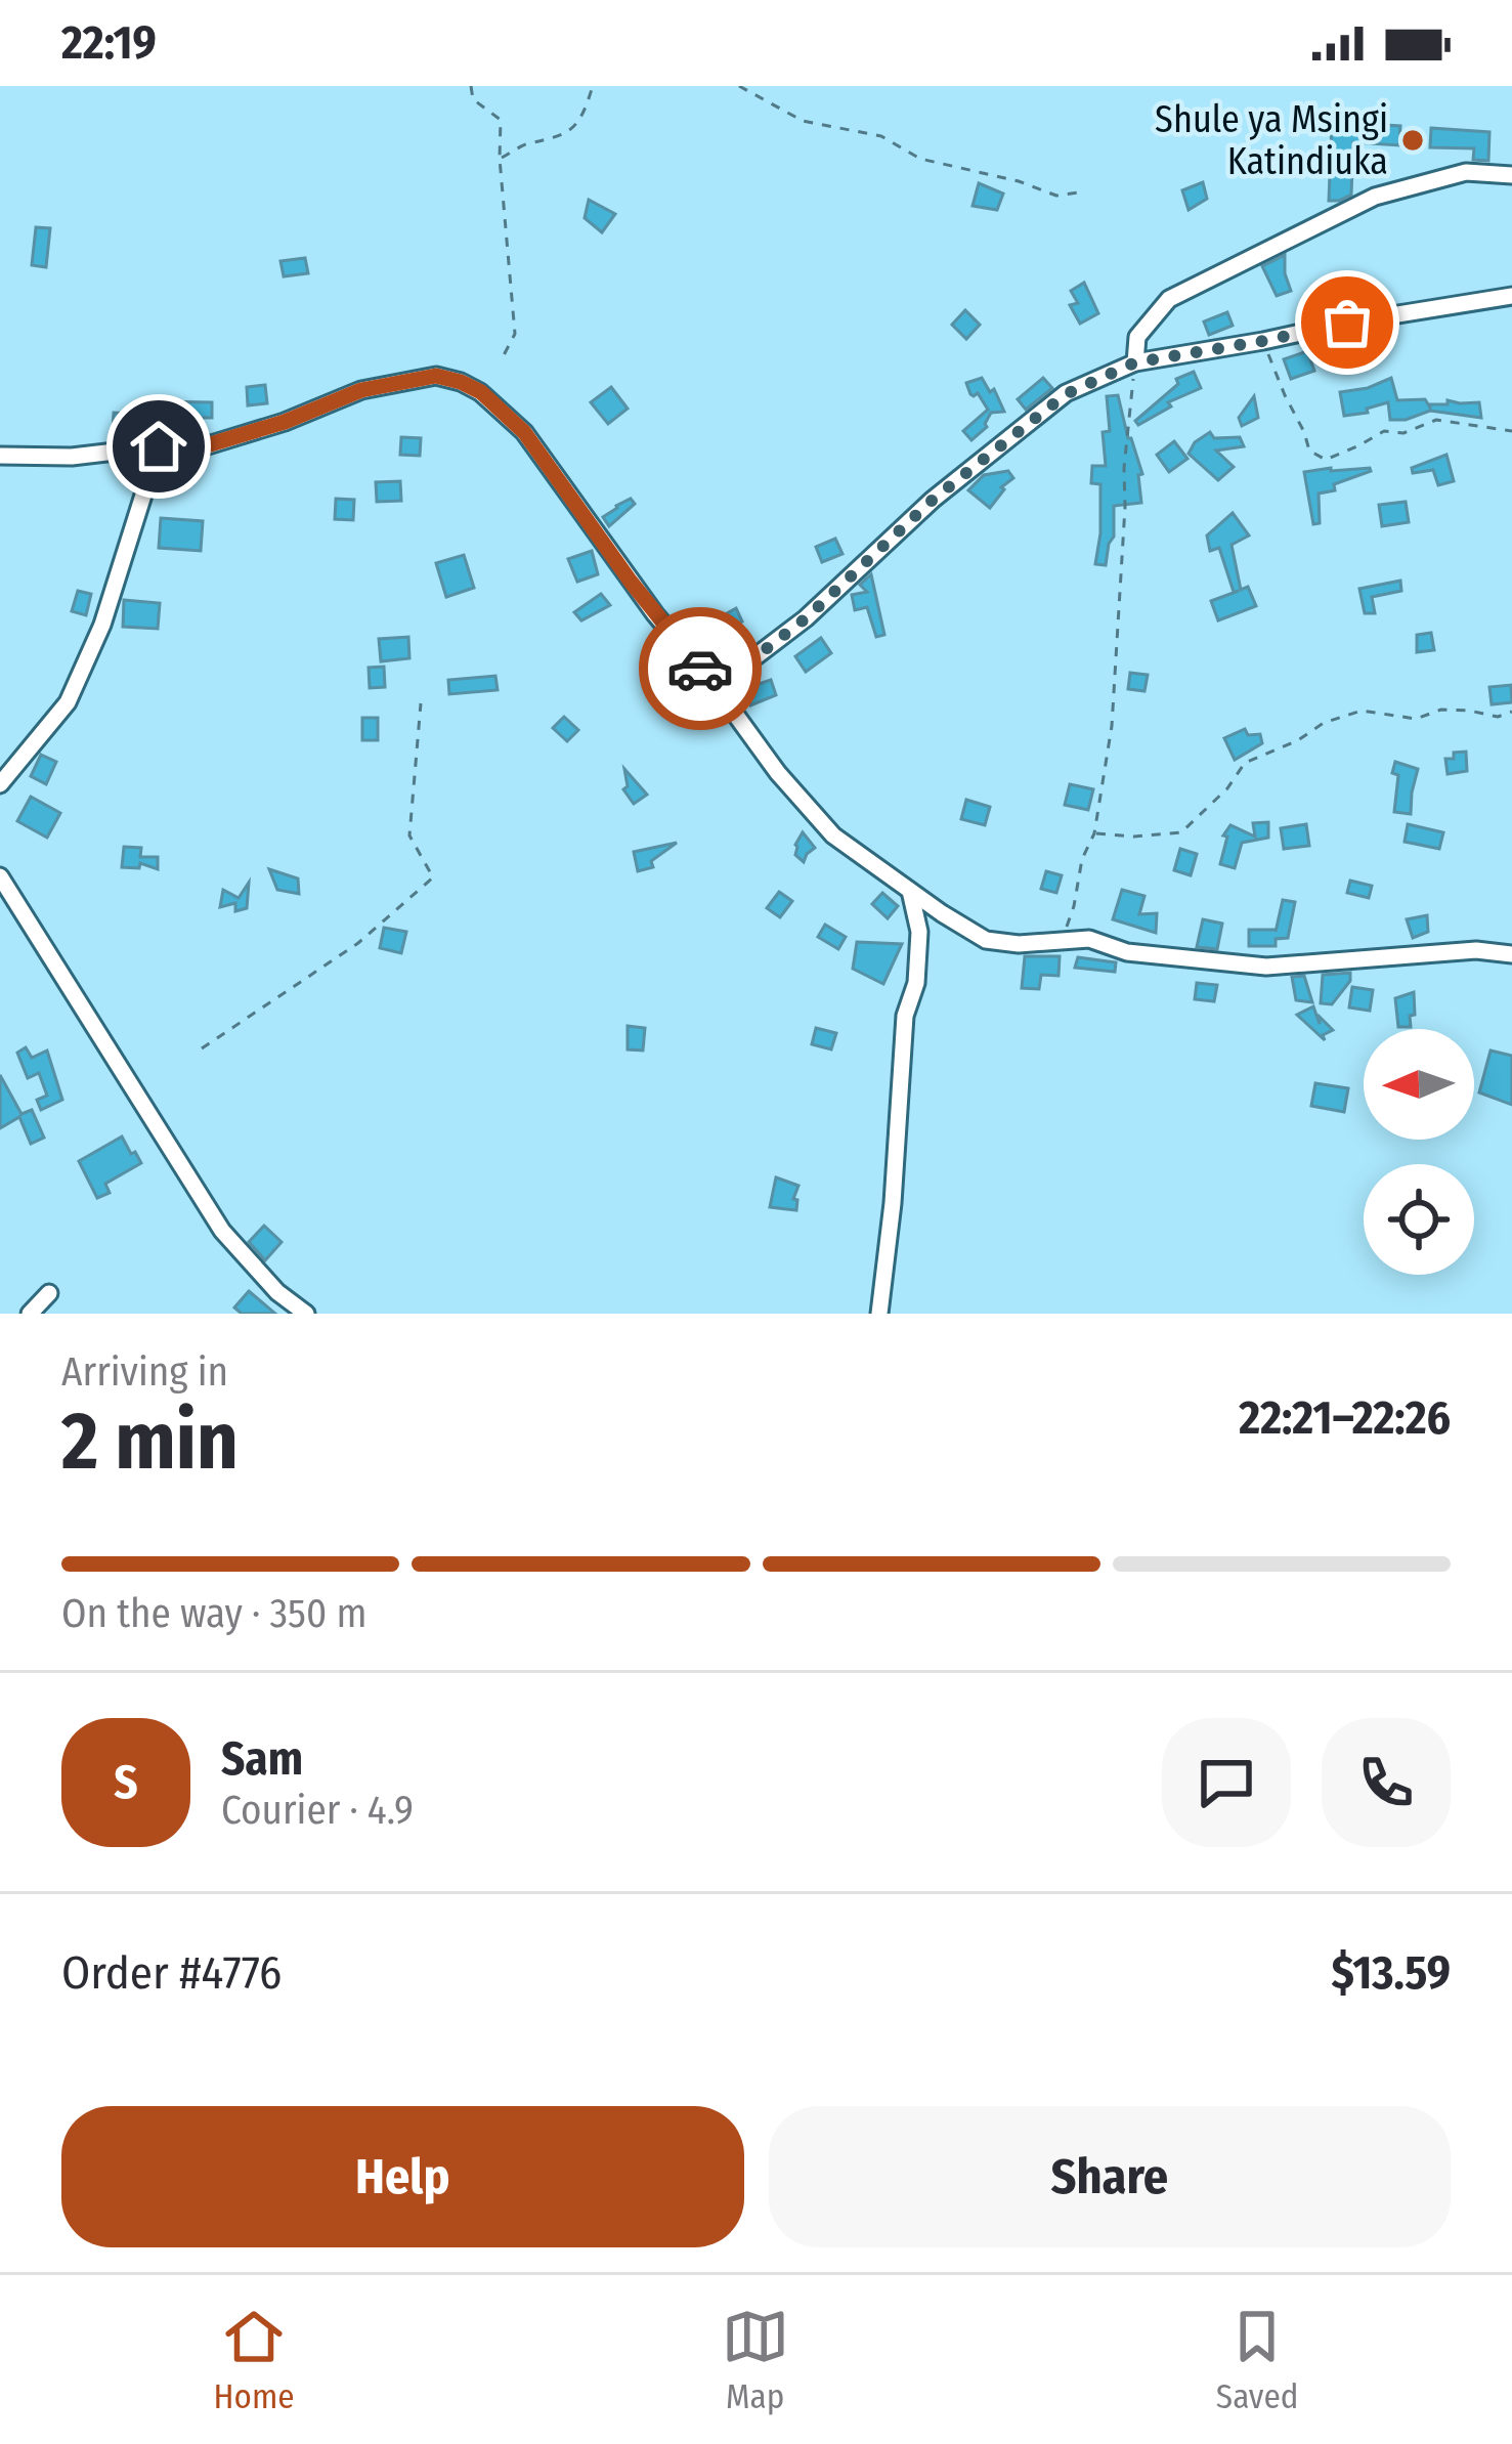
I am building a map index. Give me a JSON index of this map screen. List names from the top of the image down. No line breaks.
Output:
{"places":["Shule ya Msingi Katindiuka"],"north":"left","page":{"status":"22:19","heading":["2 min","Arriving in","22:21–22:26"],"panel":["Sam","Courier · 4.9","Order #4776","$13.59"],"bar":"On the way · 350 m","round":"S","buttons":["Help","Share"],"tabs":["Home","Map","Saved"]}}
